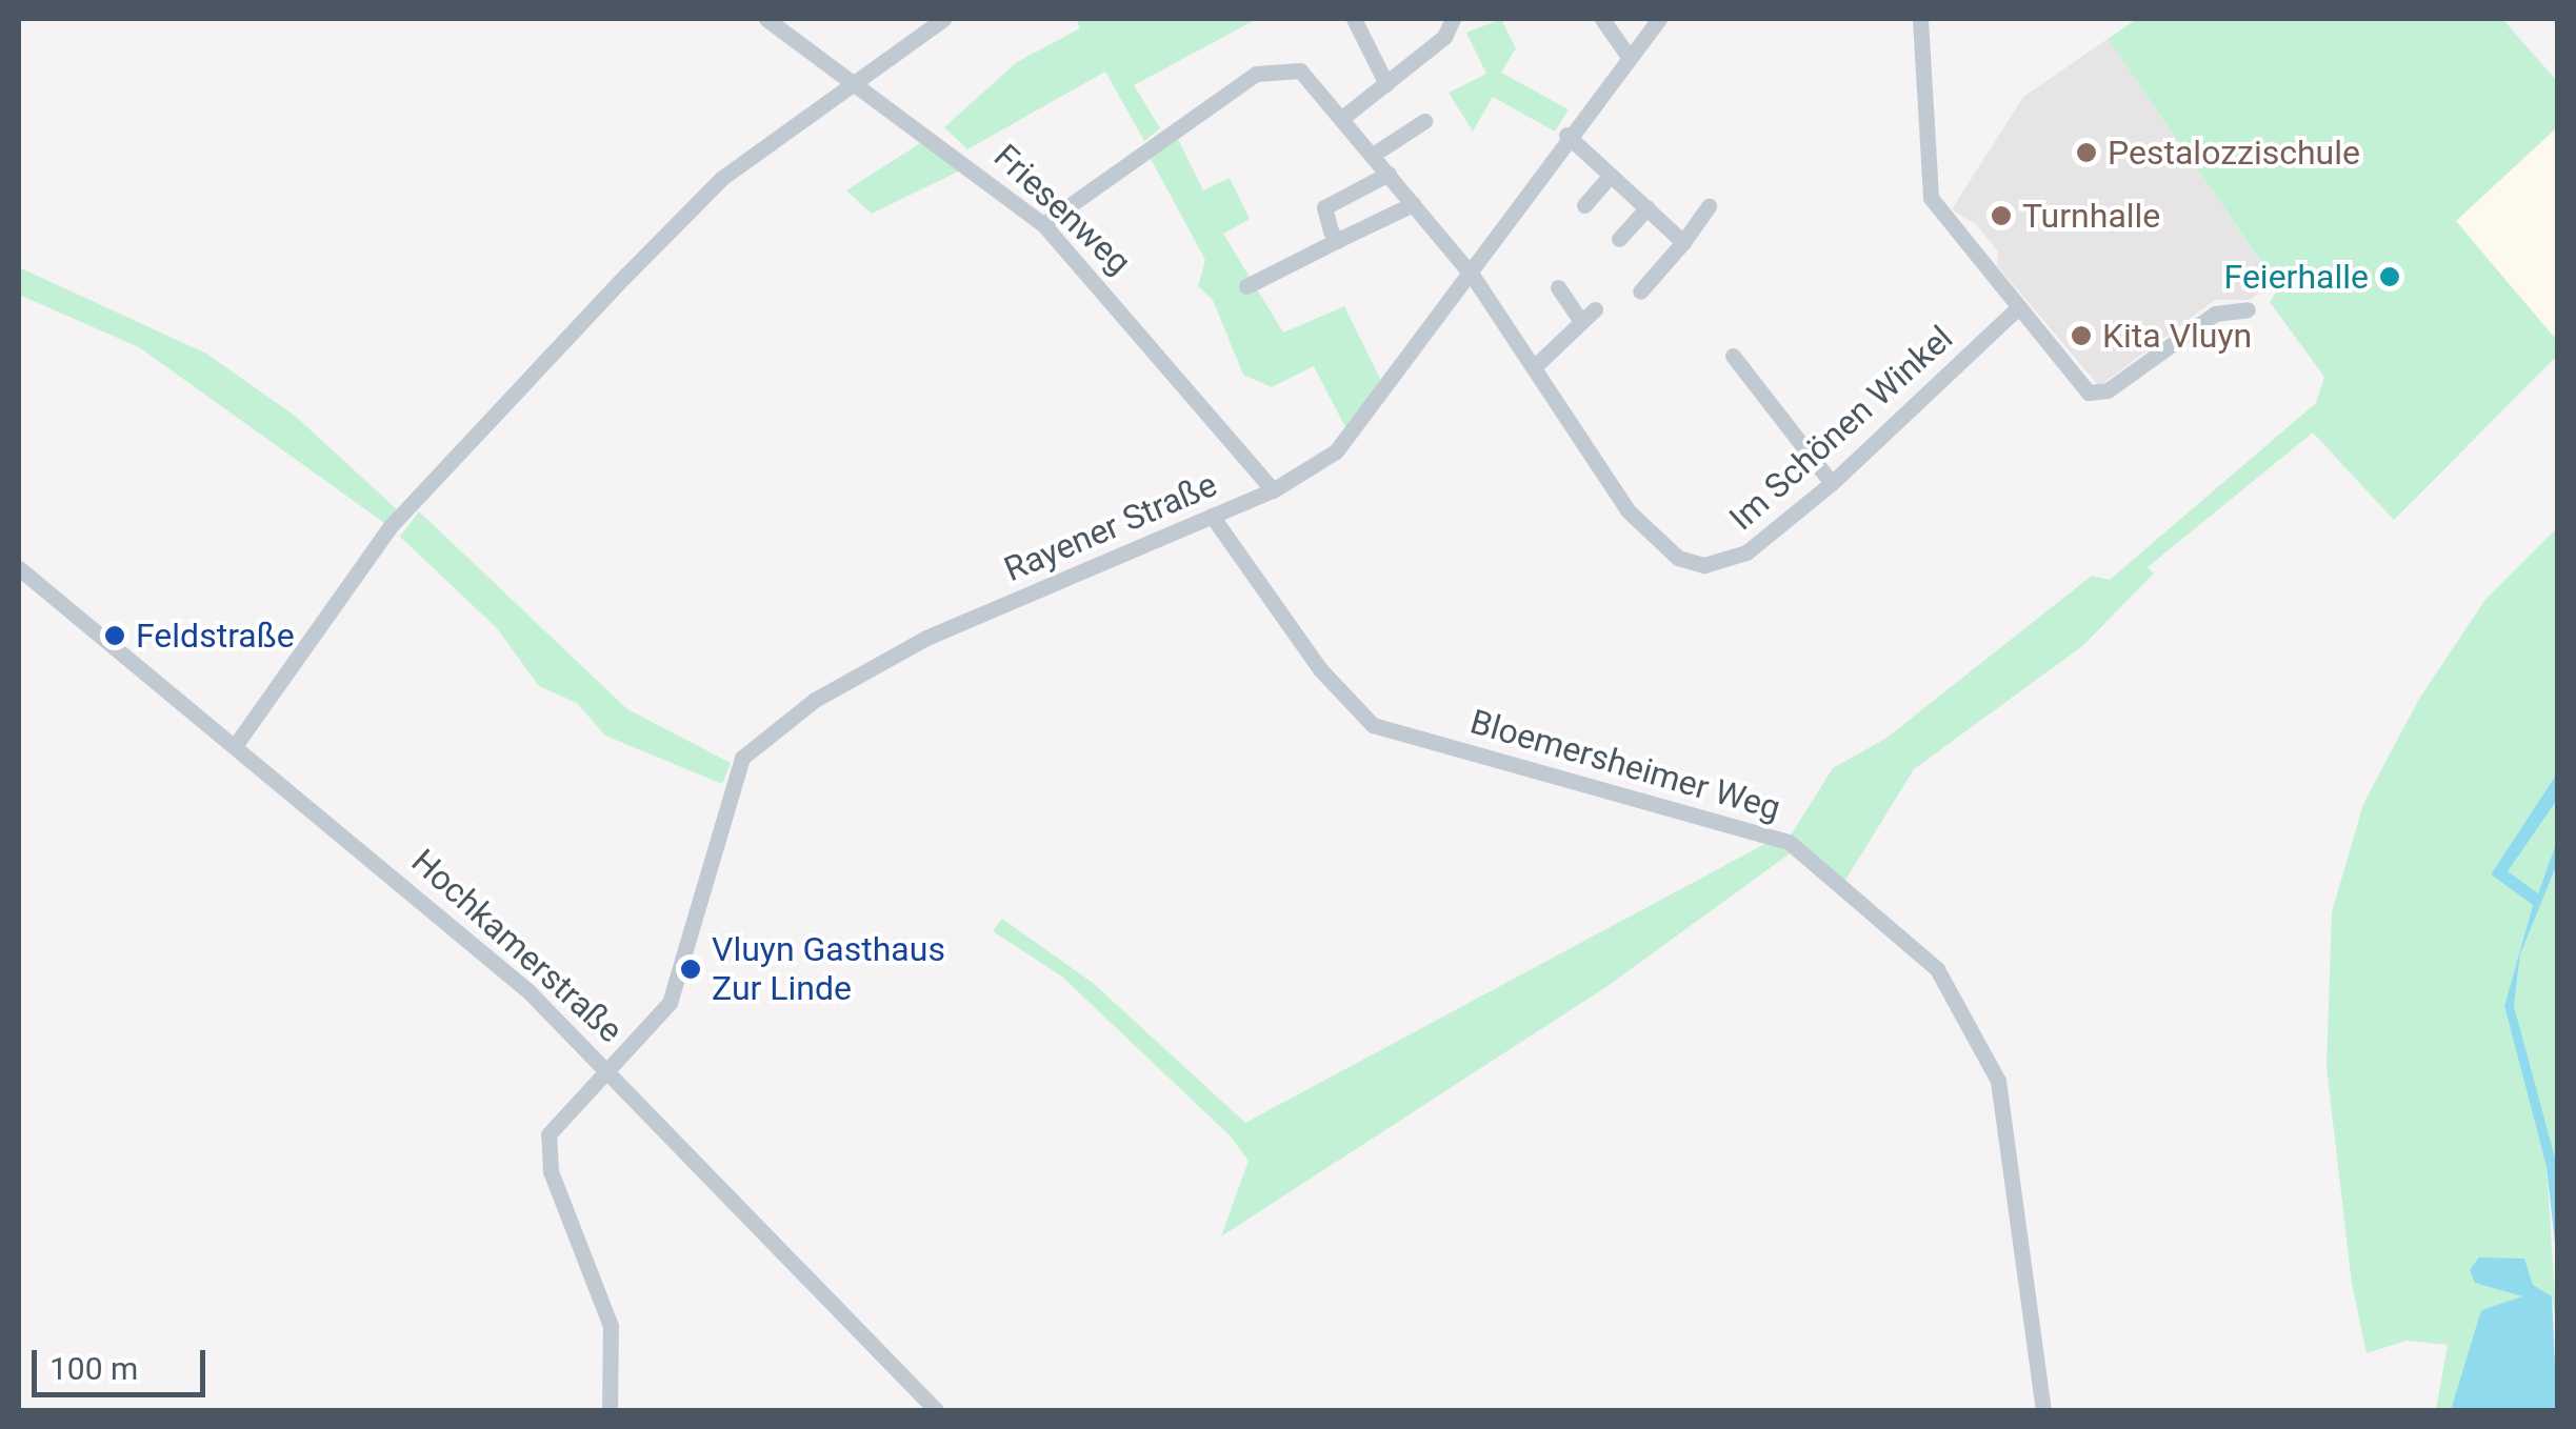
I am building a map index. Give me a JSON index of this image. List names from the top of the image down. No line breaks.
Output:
{"streets":{"street":["Friesenweg","Im Schönen Winkel","Rayener Straße","Bloemersheimer Weg","Hochkamerstraße"]},"crossings":[["Friesenweg","Im Schönen Winkel"],["Friesenweg","Rayener Straße"],["Im Schönen Winkel","Rayener Straße"],["Rayener Straße","Bloemersheimer Weg"],["Rayener Straße","Hochkamerstraße"]],"places":["Pestalozzischule","Turnhalle","Feierhalle","Kita Vluyn","Feldstraße","Vluyn Gasthaus Zur Linde"],"scale_bar":"100 m"}
